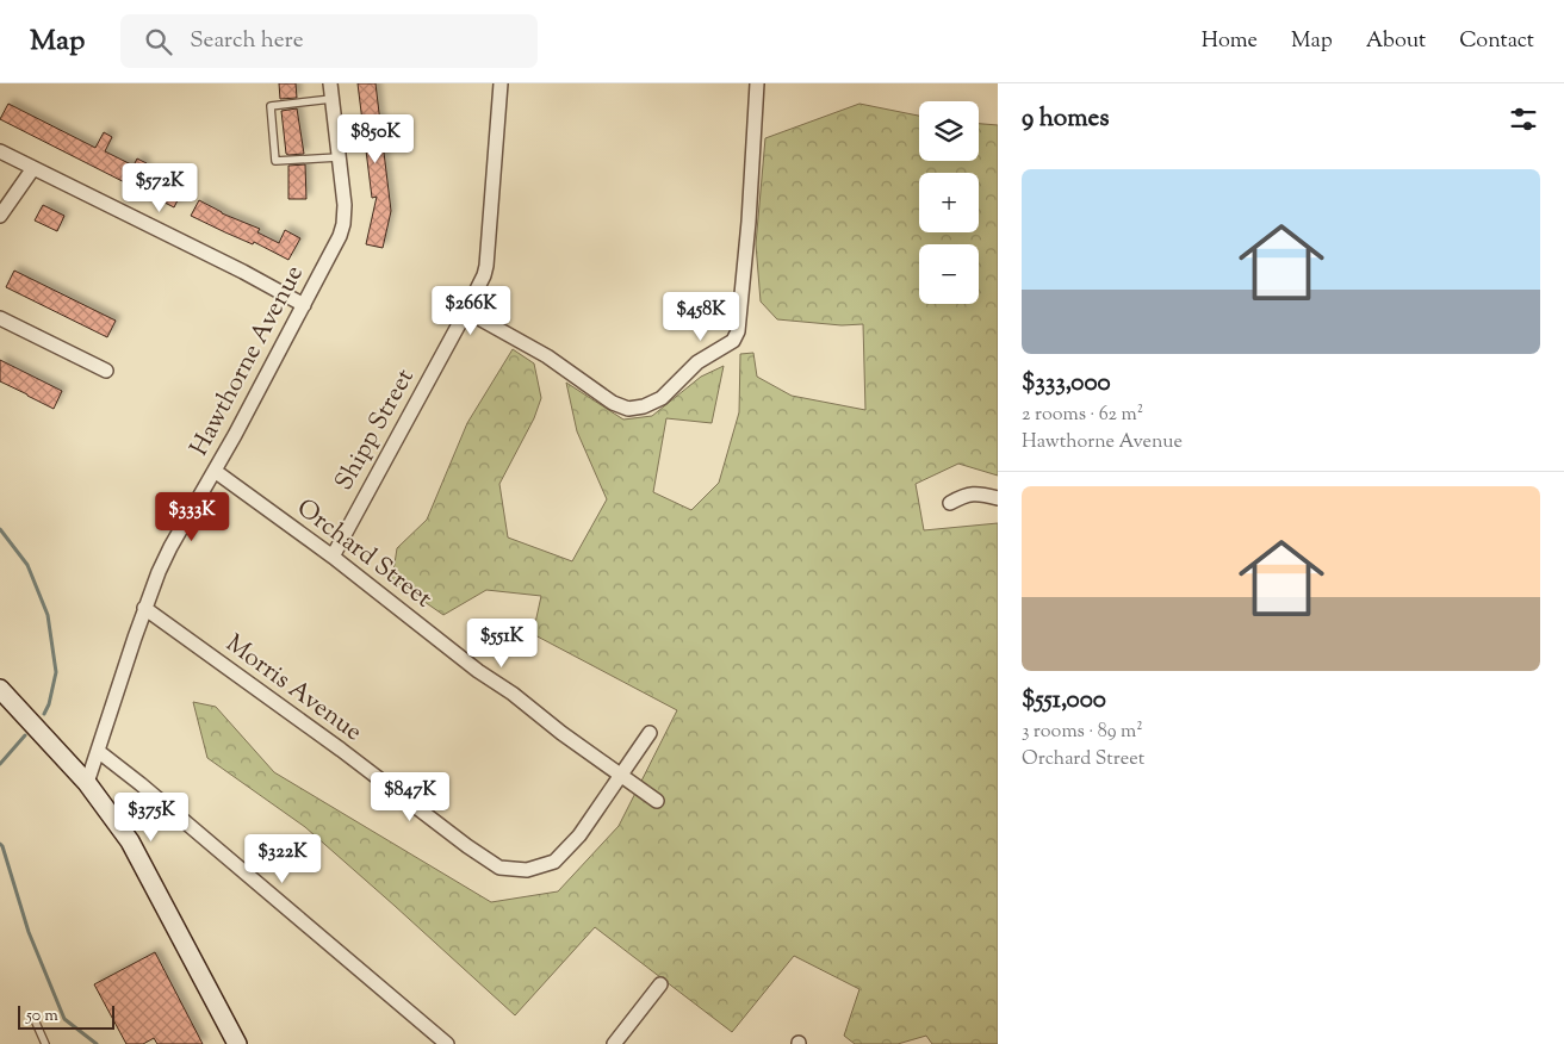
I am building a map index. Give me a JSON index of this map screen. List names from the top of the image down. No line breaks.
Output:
{"streets":{"street":["Hawthorne Avenue","Shipp Street","Orchard Street","Morris Avenue"]},"crossings":[["Hawthorne Avenue","Orchard Street"],["Hawthorne Avenue","Morris Avenue"],["Shipp Street","Orchard Street"],["Orchard Street","Morris Avenue"]],"scale_bar":"50 m","page":{"header":"Map","search":"Search here","nav":["Home","Map","About","Contact"],"heading":"9 homes","map_buttons":["+","−"],"price":["$850K","$572K","$266K","$458K","$333K","$551K","$847K","$375K","$322K"],"list":[{"name":"$333,000","note":"2 rooms · 62 m² · Hawthorne Avenue"},{"name":"$551,000","note":"3 rooms · 89 m² · Orchard Street"}],"scale":"50 m"}}
